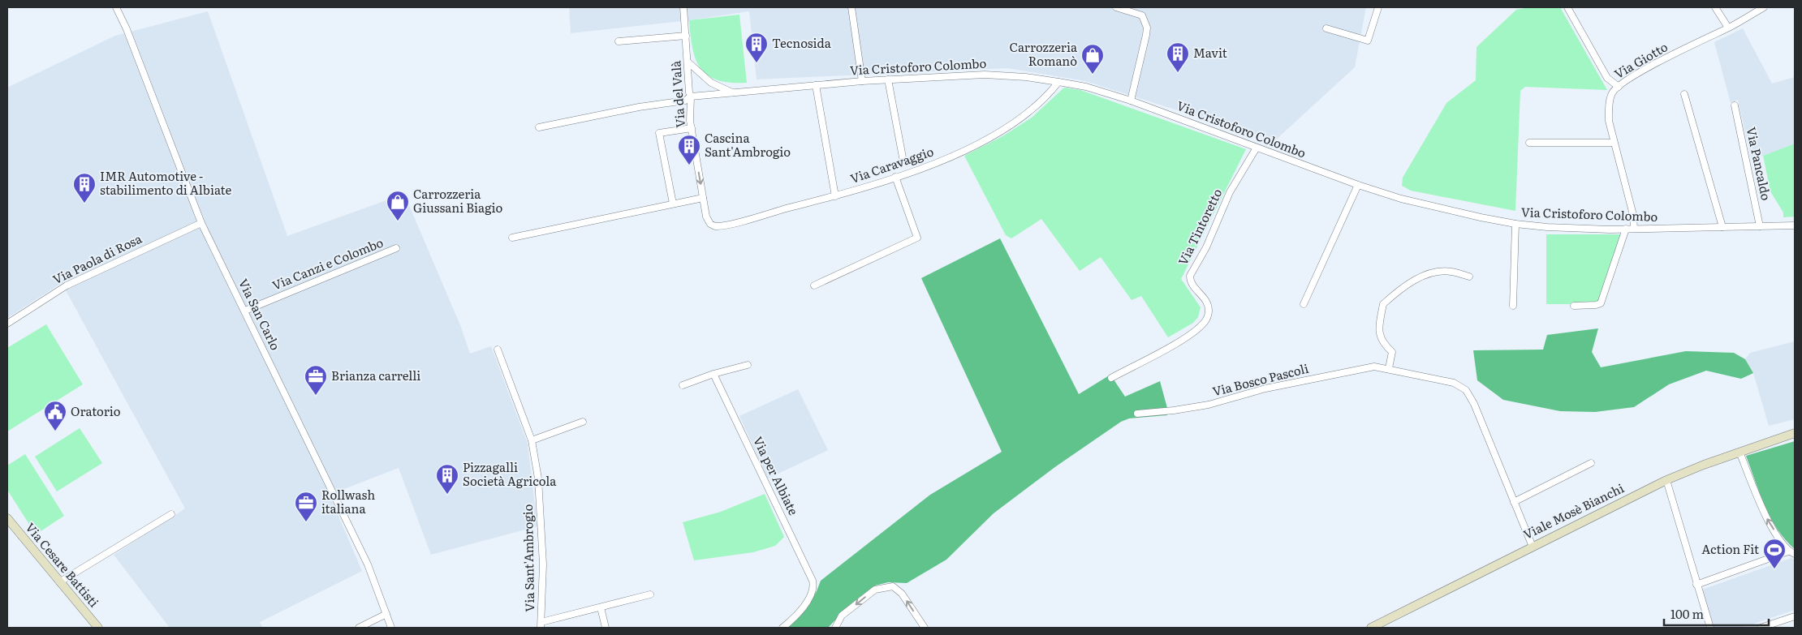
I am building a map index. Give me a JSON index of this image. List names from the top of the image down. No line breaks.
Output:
{"streets":{"main road":["Viale Mosè Bianchi","Via Cesare Battisti"],"street":["Via Giotto","Via Cristoforo Colombo","Via del Valà","Via Pancaldo","Via Caravaggio","Via Tintoretto","Via Paola di Rosa","Via Canzi e Colombo","Via San Carlo","Via Bosco Pascoli","Via per Albiate","Via Sant'Ambrogio"]},"crossings":[["Via Giotto","Via Cristoforo Colombo"],["Via Cristoforo Colombo","Via del Valà"],["Via Cristoforo Colombo","Via Pancaldo"],["Via Cristoforo Colombo","Via Caravaggio"],["Via Cristoforo Colombo","Via Tintoretto"],["Via del Valà","Via Caravaggio"],["Via Paola di Rosa","Via San Carlo"],["Via Canzi e Colombo","Via San Carlo"],["Via Bosco Pascoli","Viale Mosè Bianchi"]],"places":{"building":["Tecnosida","Mavit","Cascina Sant'Ambrogio","IMR Automotive - stabilimento di Albiate","Pizzagalli Società Agricola"],"shop":["Carrozzeria Romanò","Carrozzeria Giussani Biagio"],"office":["Brianza carrelli","Rollwash italiana"],"public building":["Oratorio"],"sports":["Action Fit"]},"scale_bar":"100 m"}
